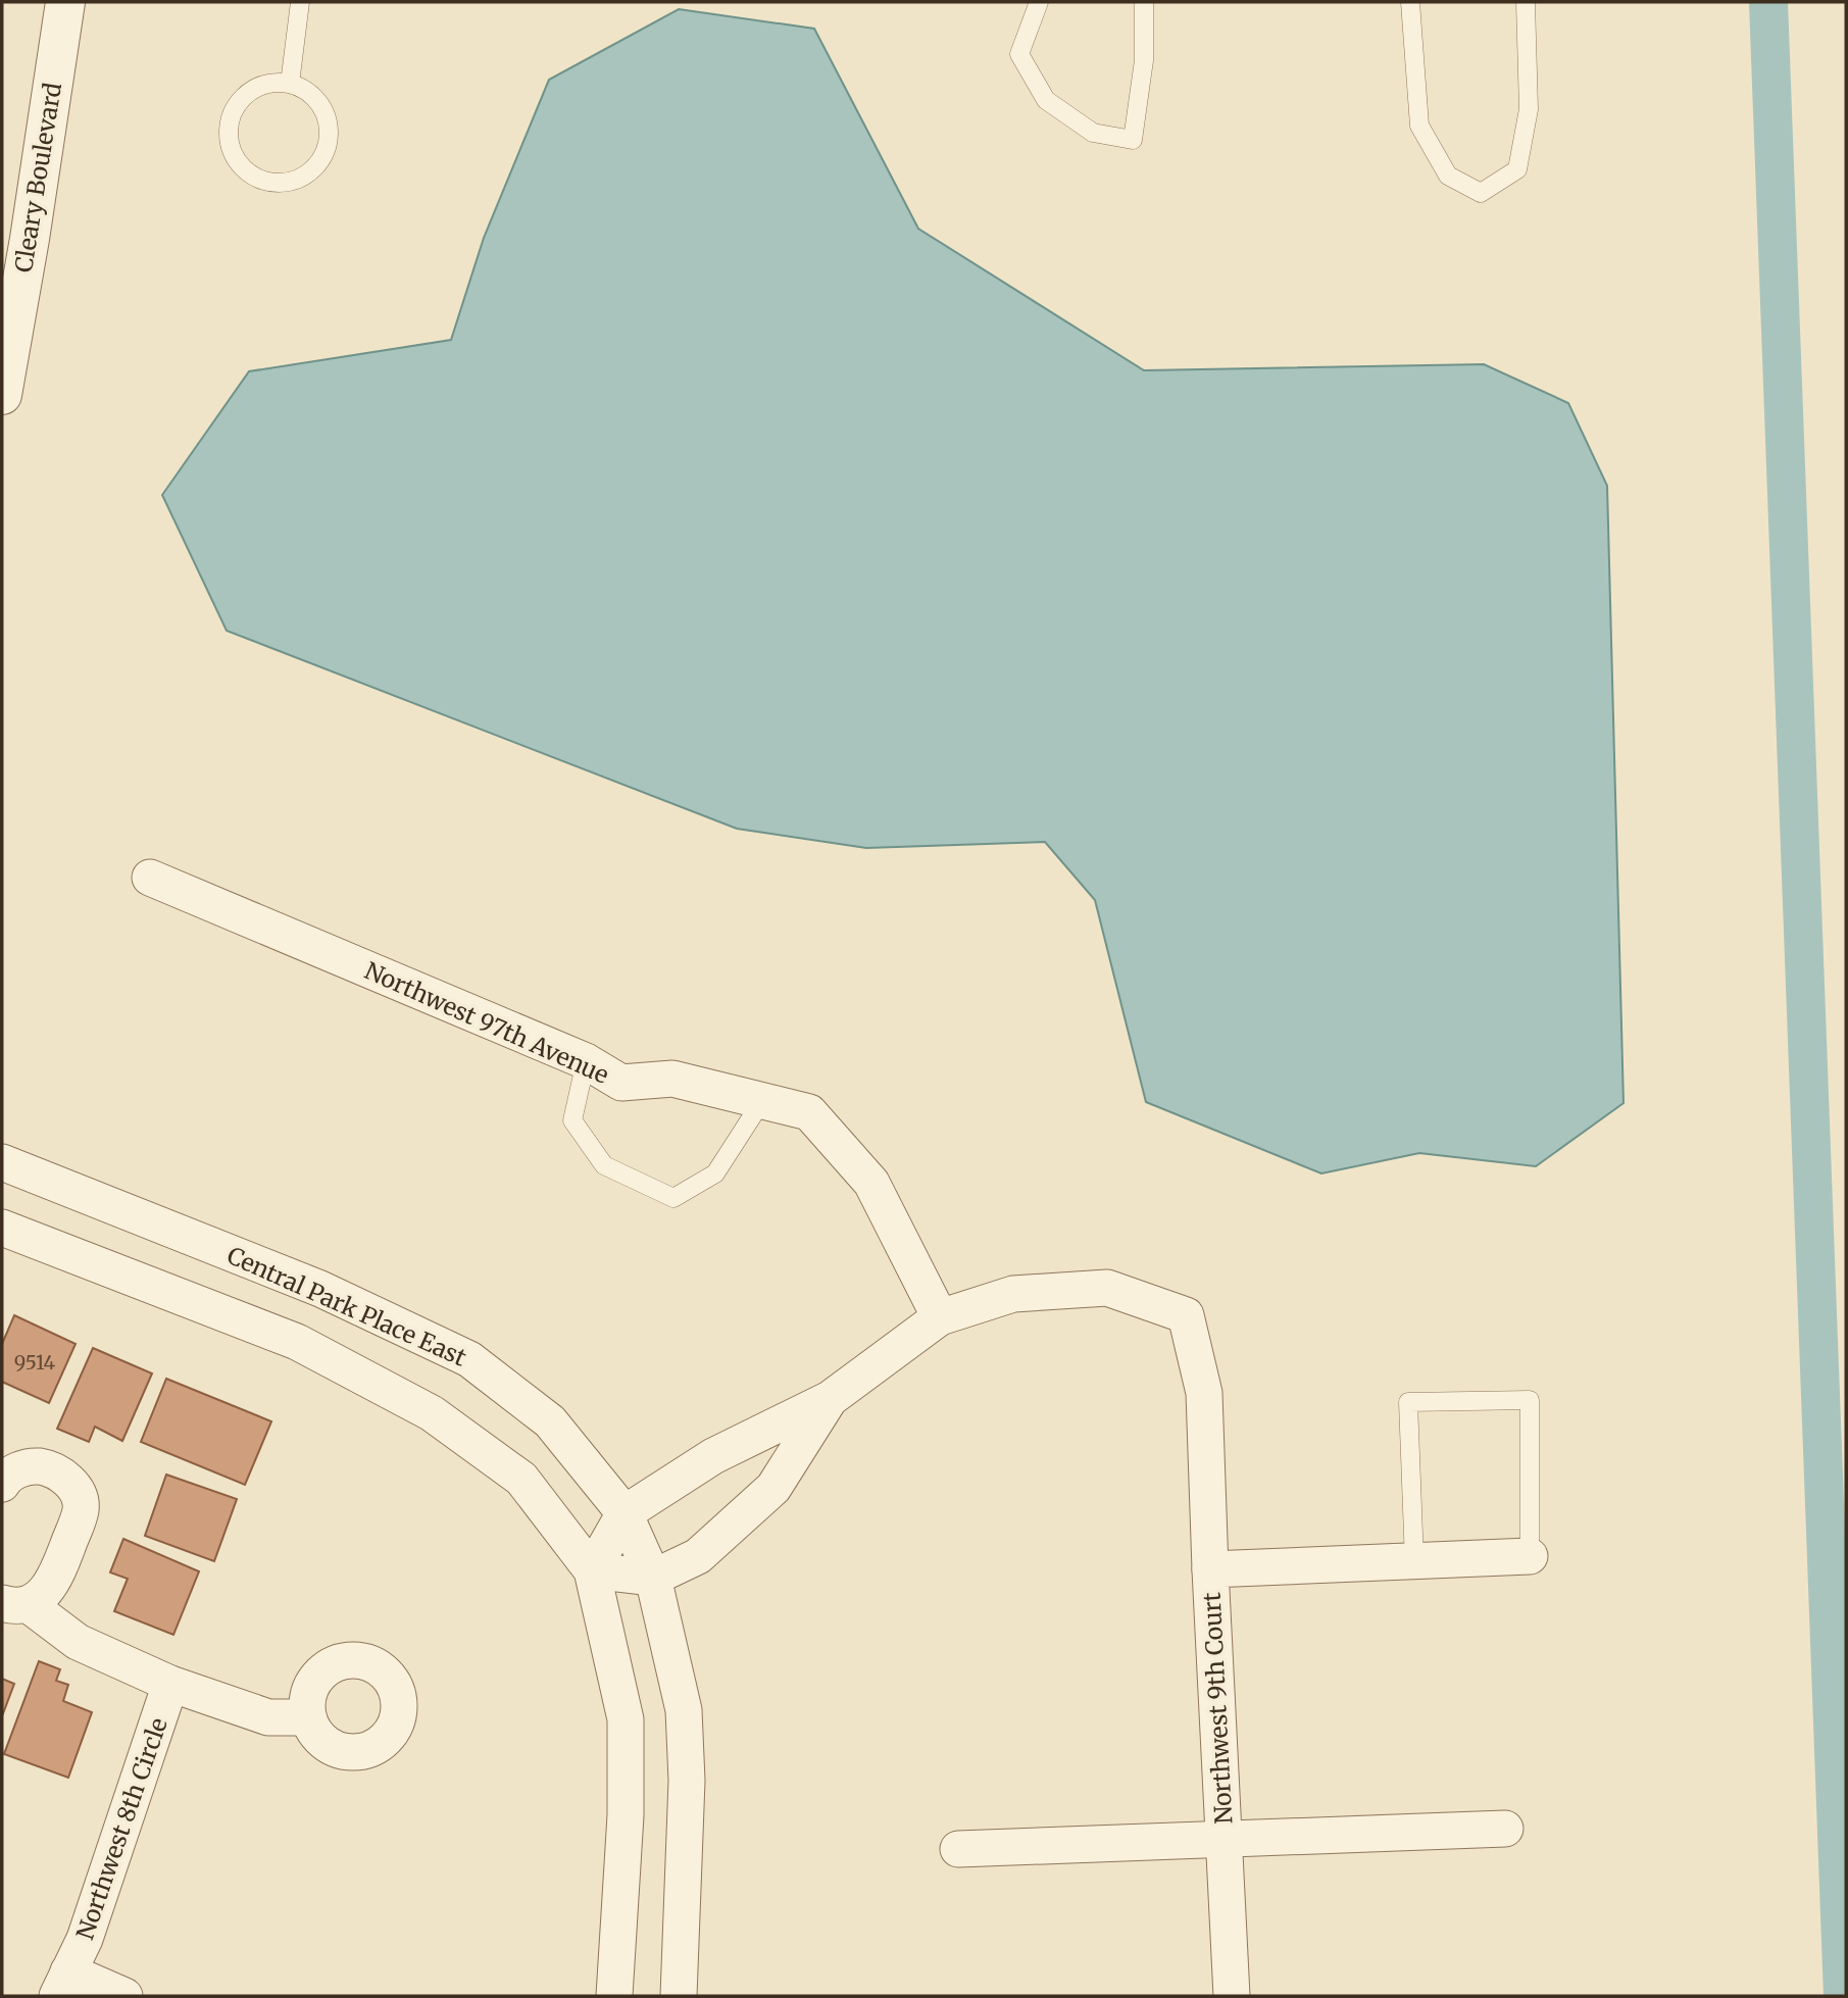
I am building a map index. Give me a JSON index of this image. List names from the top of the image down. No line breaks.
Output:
{"streets":{"street":["Cleary Boulevard","Northwest 97th Avenue","Central Park Place East","Northwest 9th Court","Northwest 8th Circle"]},"house_numbers":["9514"]}
